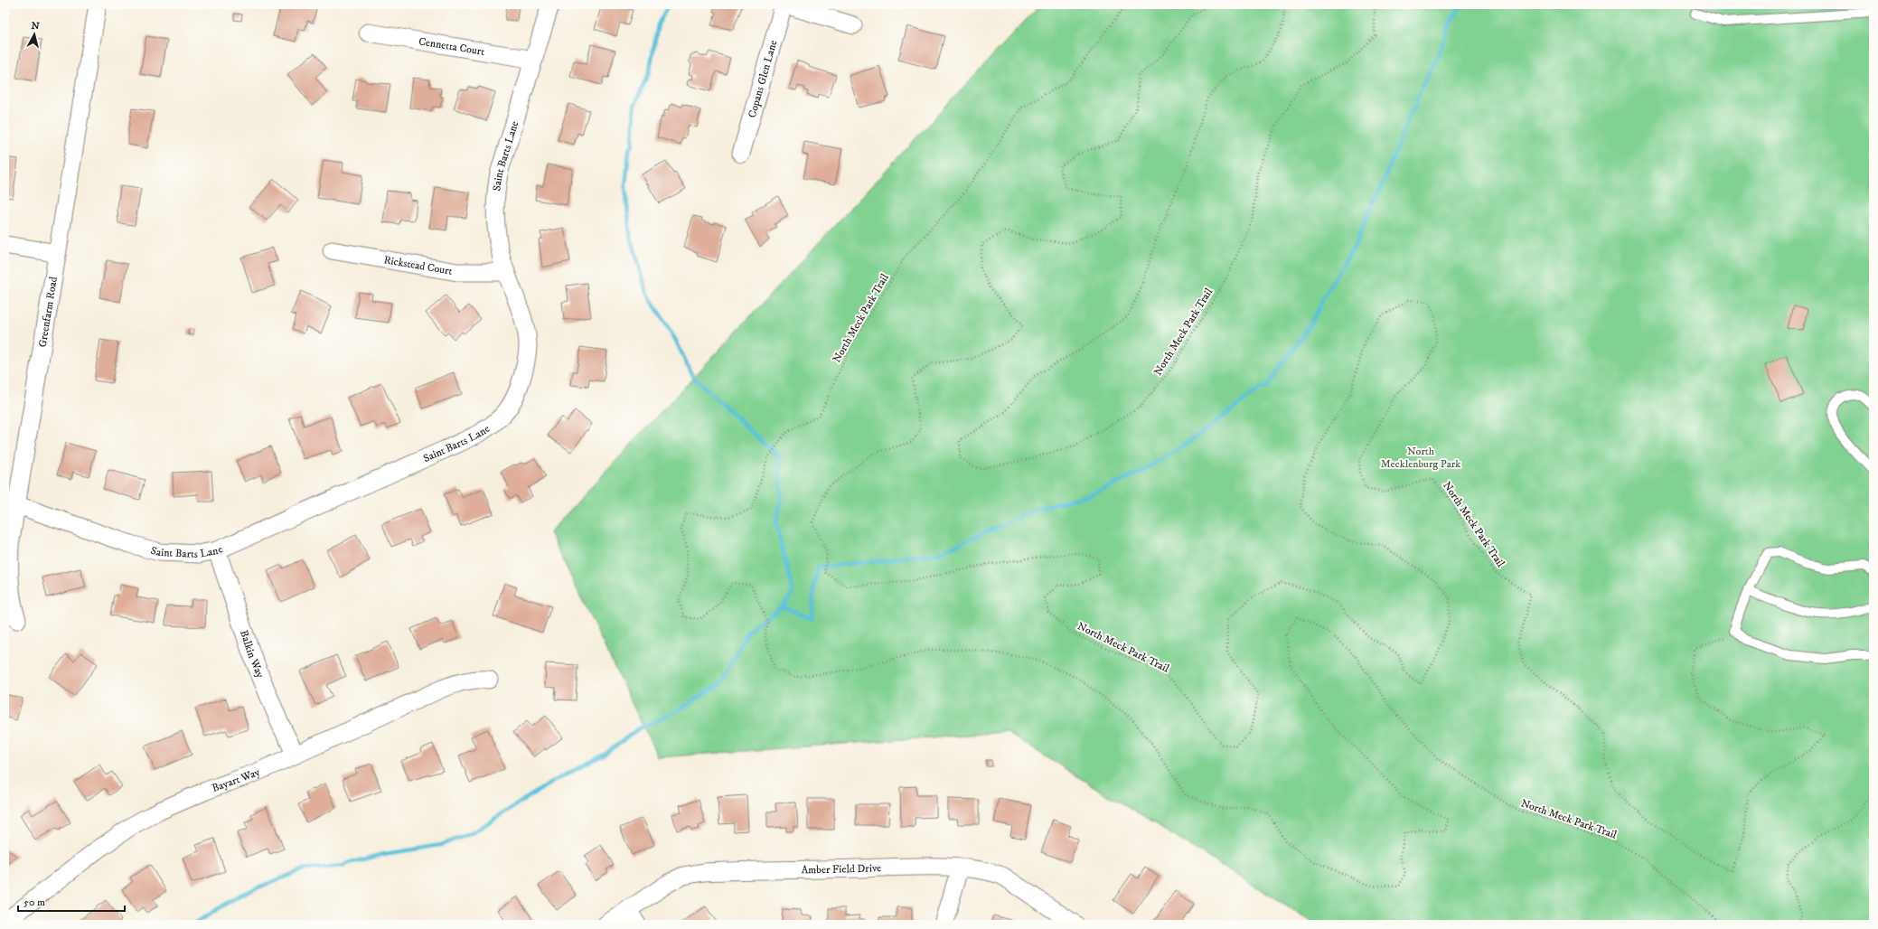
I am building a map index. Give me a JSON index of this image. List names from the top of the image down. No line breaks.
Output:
{"streets":{"street":["Cennetta Court","Copans Glen Lane","Saint Barts Lane","Rickstead Court","Greenfarm Road","Balkin Way","Bayart Way","Amber Field Drive"],"path":["North Meck Park Trail"]},"crossings":[["Cennetta Court","Saint Barts Lane"],["Saint Barts Lane","Rickstead Court"],["Saint Barts Lane","Greenfarm Road"],["Saint Barts Lane","Balkin Way"],["Balkin Way","Bayart Way"]],"parks":["North Mecklenburg Park"],"scale_bar":"50 m","north":"top"}
